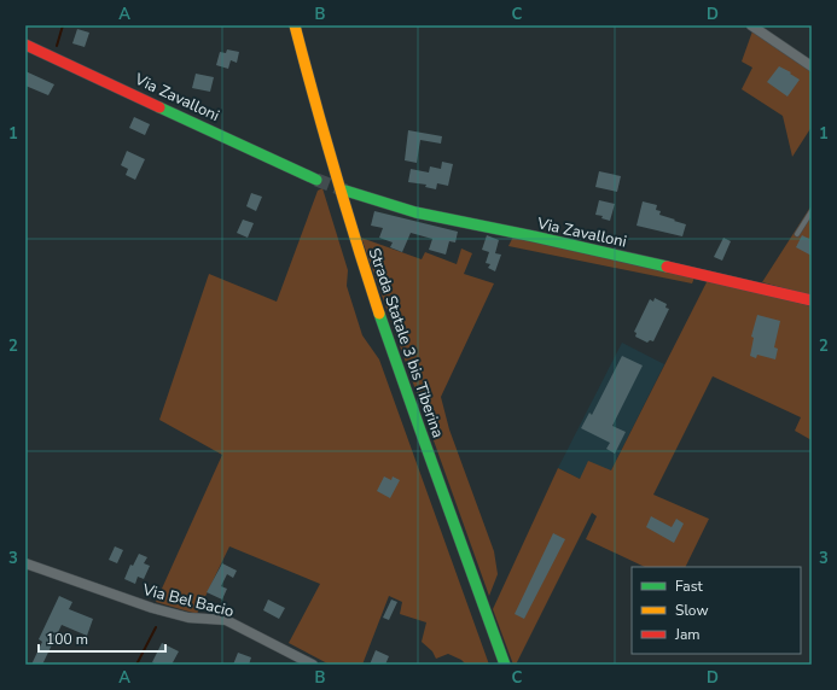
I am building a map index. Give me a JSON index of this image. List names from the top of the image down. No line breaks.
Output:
{"streets":{"main road":["Via Zavalloni","Strada Statale 3 bis Tiberina"],"street":["Via Bel Bacio"]},"legend":["Fast","Slow","Jam"],"scale_bar":"100 m","grid":{"columns":["A","B","C","D"],"rows":["1","2","3"]}}
